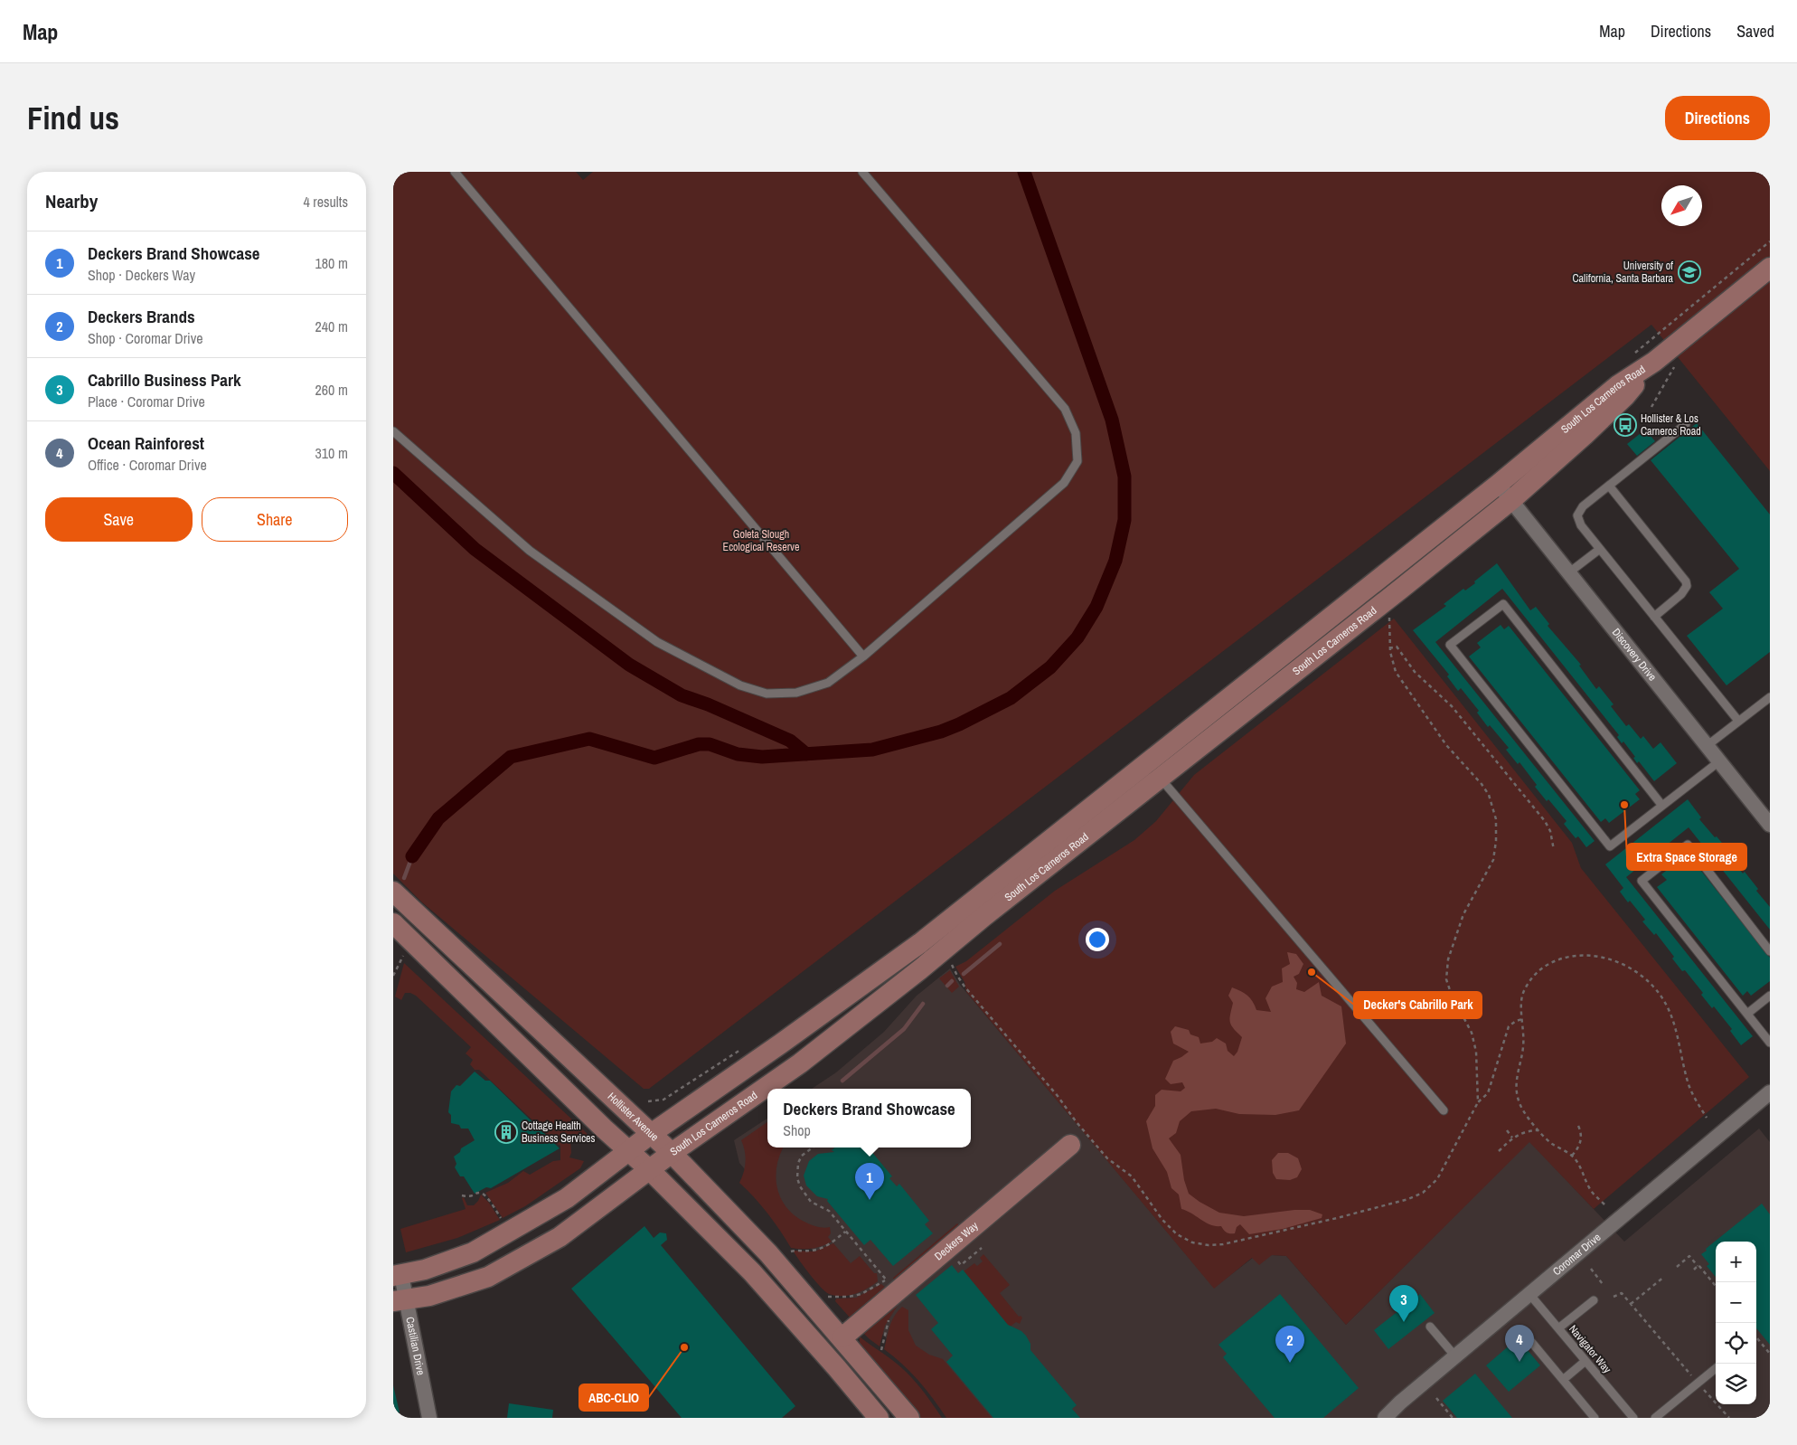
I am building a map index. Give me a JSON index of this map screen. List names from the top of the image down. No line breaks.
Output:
{"streets":{"main road":["South Los Carneros Road","Hollister Avenue","Deckers Way"],"street":["Discovery Drive","Coromar Drive","Castilian Drive"],"lane":["Navigator Way"]},"crossings":[["South Los Carneros Road","Discovery Drive"],["South Los Carneros Road","Hollister Avenue"],["South Los Carneros Road","Castilian Drive"],["Hollister Avenue","Deckers Way"],["Coromar Drive","Navigator Way"]],"parks":["Goleta Slough Ecological Reserve"],"places":{"school or university":["University of California, Santa Barbara"],"bus stop":["Hollister & Los Carneros Road"],"other":["Extra Space Storage","Decker's Cabrillo Park","ABC-CLIO"],"building":["Cottage Health Business Services"]},"north":"bottom left","page":{"header":"Map","nav":["Map","Directions","Saved"],"buttons":["Directions",["Save","Share"]],"title":"Find us","heading":["Nearby","4 results"],"list":[{"mark":"1","name":"Deckers Brand Showcase","note":"Shop · Deckers Way","value":"180 m"},{"mark":"2","name":"Deckers Brands","note":"Shop · Coromar Drive","value":"240 m"},{"mark":"3","name":"Cabrillo Business Park","note":"Place · Coromar Drive","value":"260 m"},{"mark":"4","name":"Ocean Rainforest","note":"Office · Coromar Drive","value":"310 m"}],"popup":["Deckers Brand Showcase","Shop"],"pins":["1","3","4","2"],"map_buttons":["+","−"]}}
